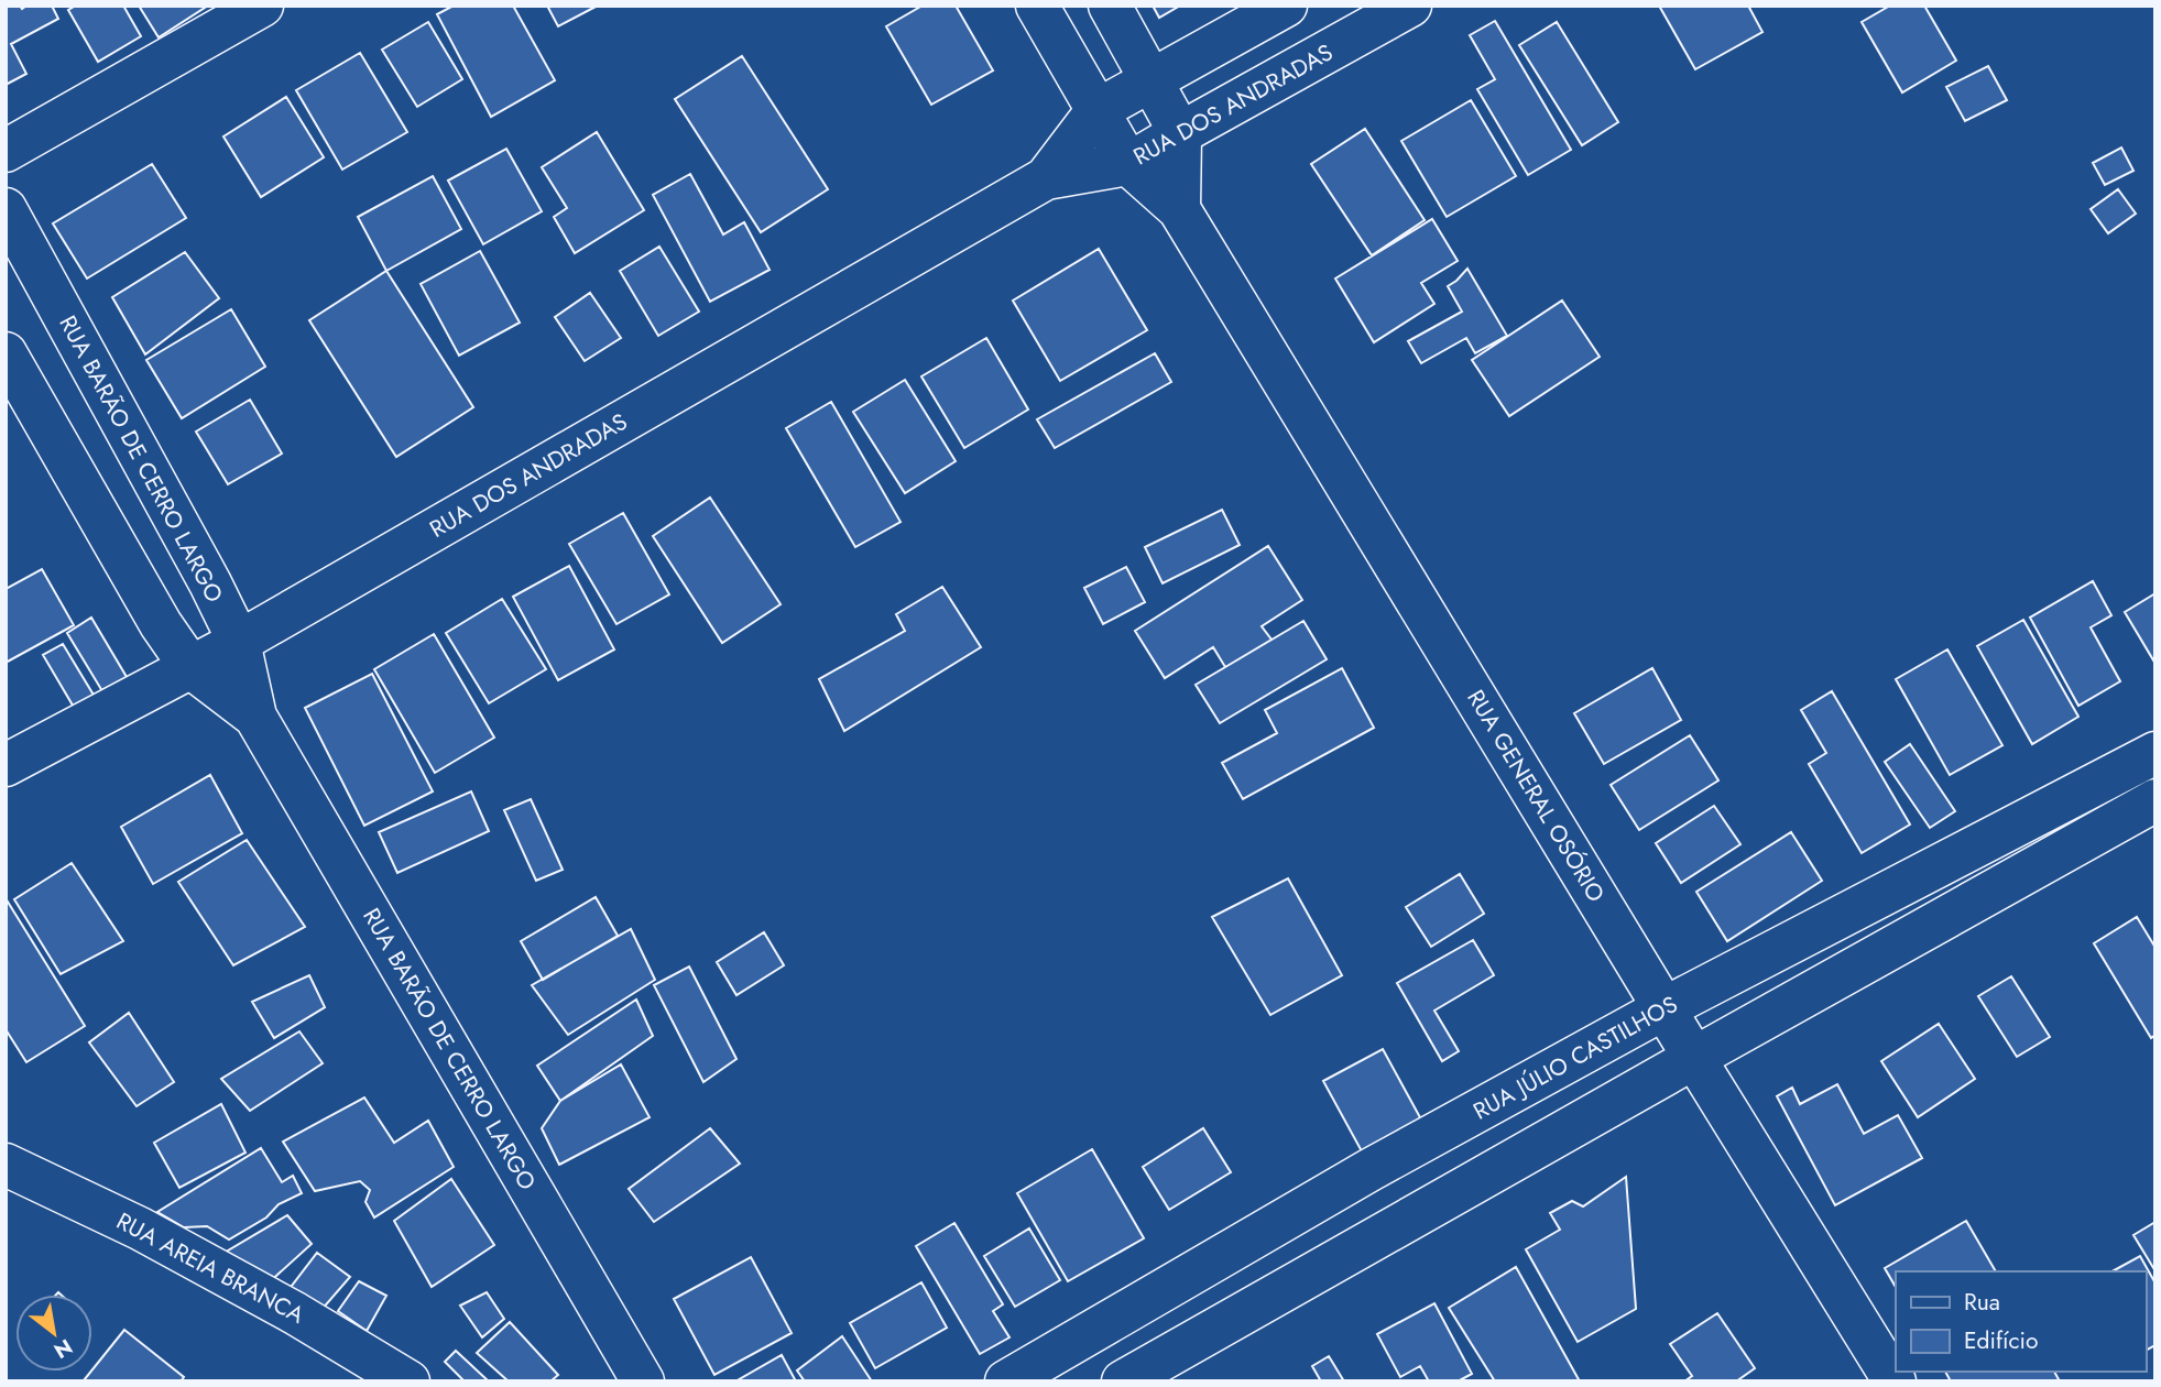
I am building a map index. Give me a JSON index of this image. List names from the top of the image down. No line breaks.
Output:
{"streets":{"street":["RUA DOS ANDRADAS","RUA BARÃO DE CERRO LARGO","RUA GENERAL OSÓRIO","RUA JÚLIO CASTILHOS","RUA AREIA BRANCA"]},"crossings":[["RUA DOS ANDRADAS","RUA BARÃO DE CERRO LARGO"],["RUA DOS ANDRADAS","RUA GENERAL OSÓRIO"],["RUA GENERAL OSÓRIO","RUA JÚLIO CASTILHOS"]],"legend":["Rua","Edifício"],"north":"bottom right"}
